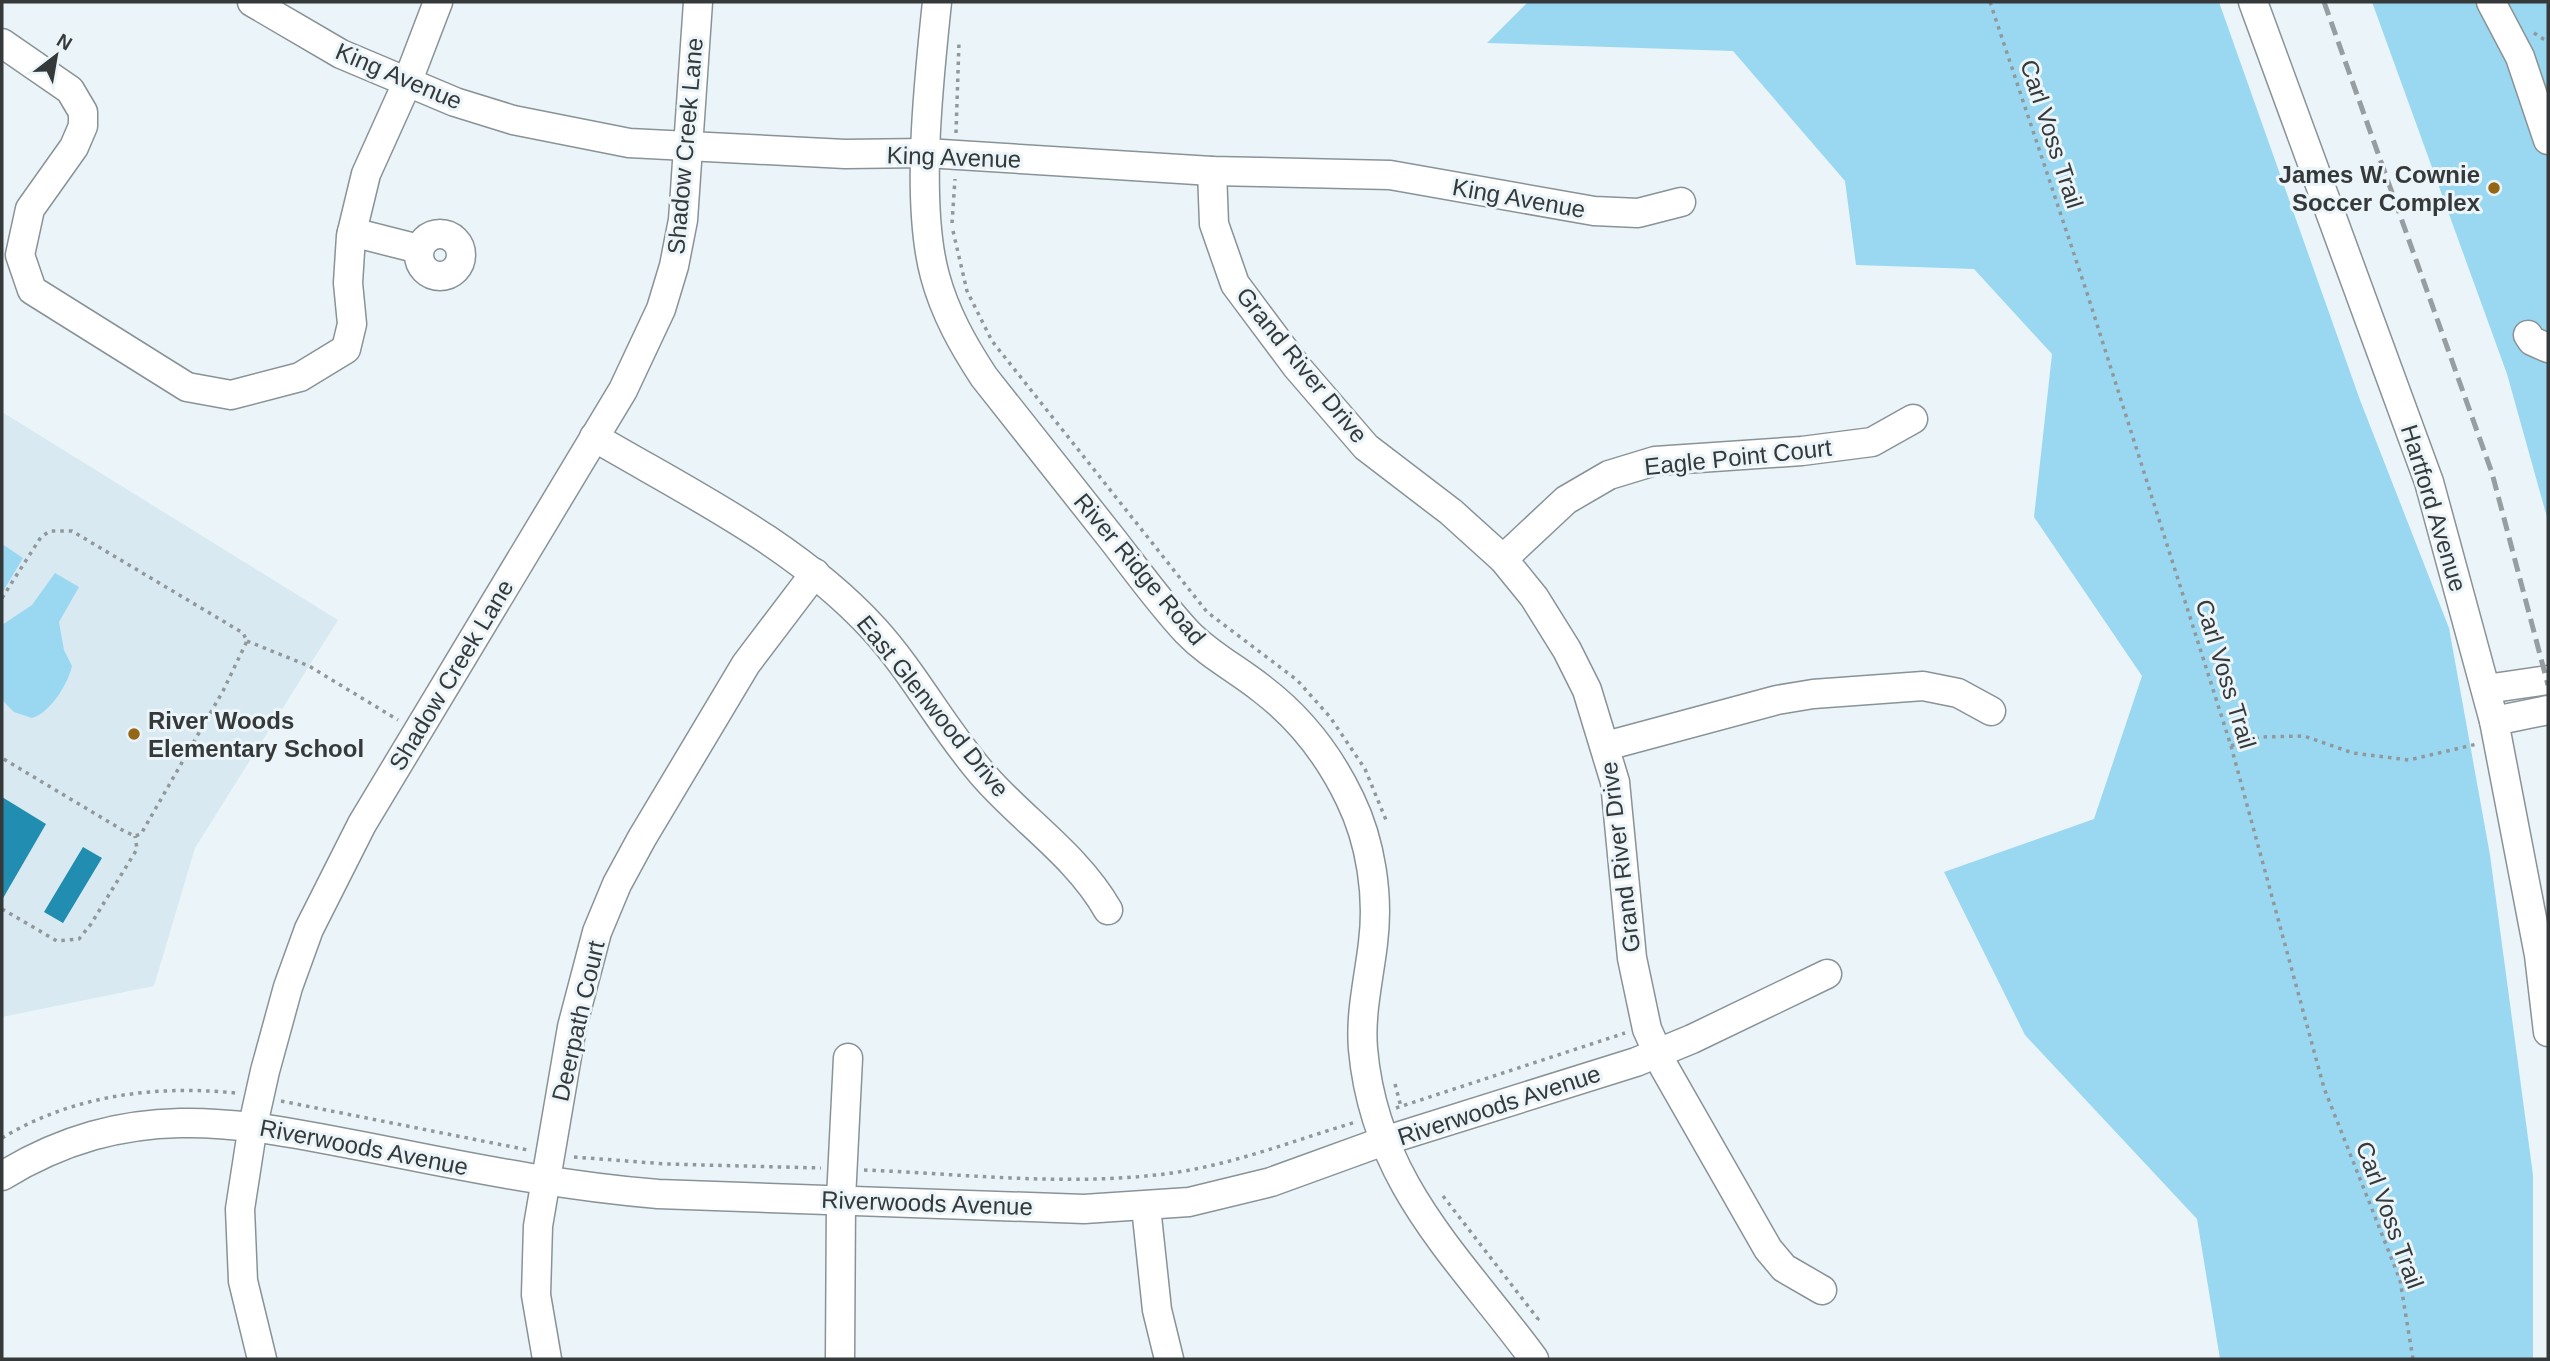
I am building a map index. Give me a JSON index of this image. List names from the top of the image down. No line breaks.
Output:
{"streets":{"street":["King Avenue","Shadow Creek Lane","Grand River Drive","Eagle Point Court","Hartford Avenue","River Ridge Road","East Glenwood Drive","Deerpath Court","Riverwoods Avenue"],"path":["Carl Voss Trail"]},"crossings":[["King Avenue","Shadow Creek Lane"],["King Avenue","Grand River Drive"],["King Avenue","River Ridge Road"],["Shadow Creek Lane","East Glenwood Drive"],["Shadow Creek Lane","Riverwoods Avenue"],["Grand River Drive","Eagle Point Court"],["Grand River Drive","Riverwoods Avenue"],["River Ridge Road","Riverwoods Avenue"],["East Glenwood Drive","Deerpath Court"],["Deerpath Court","Riverwoods Avenue"]],"places":["James W. Cownie Soccer Complex","River Woods Elementary School"],"north":"top right"}
